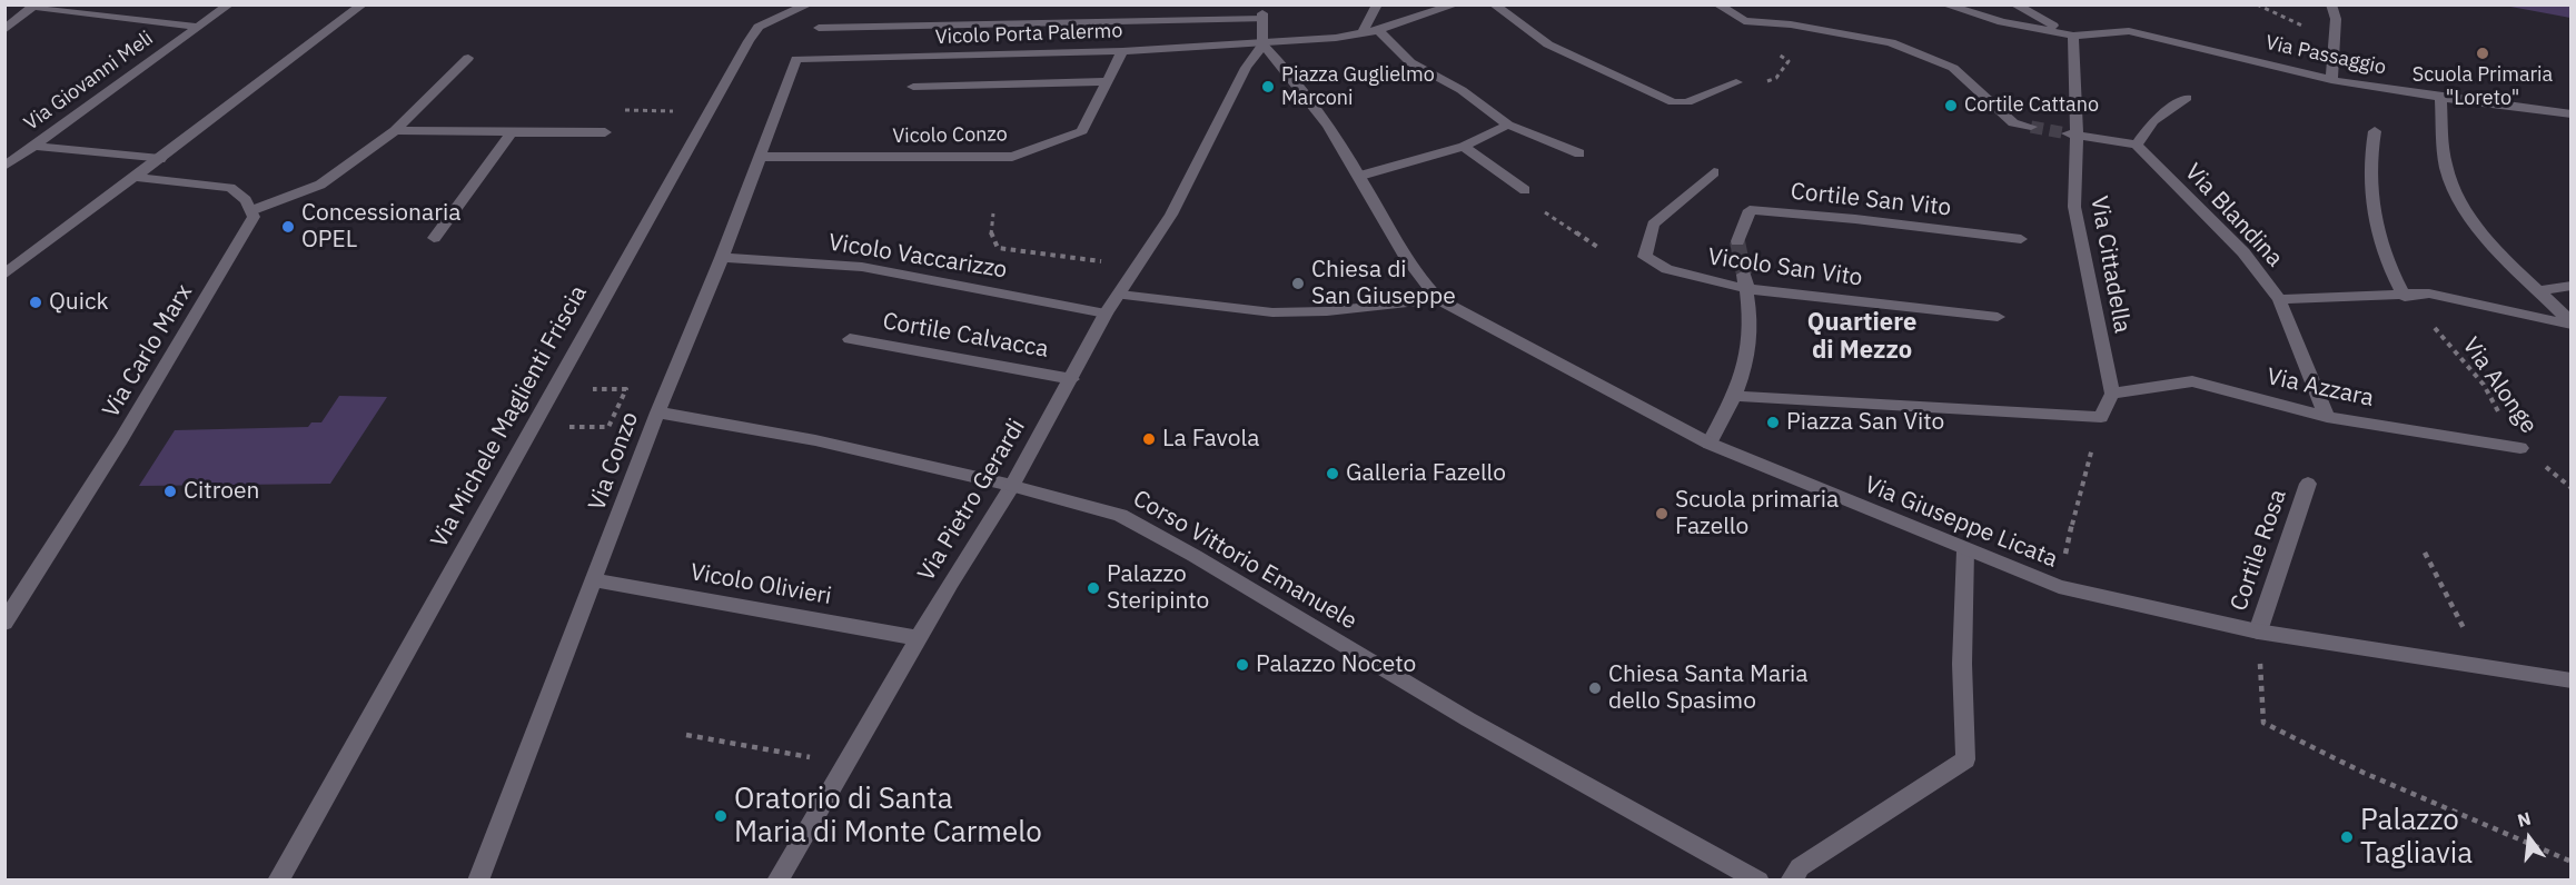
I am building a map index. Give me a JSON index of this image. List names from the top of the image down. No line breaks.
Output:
{"streets":{"street":["Vicolo Porta Palermo","Via Passaggio","Via Giovanni Meli","Vicolo Conzo","Cortile San Vito","Via Blandina","Vicolo Vaccarizzo","Via Cittadella","Vicolo San Vito","Cortile Calvacca","Via Carlo Marx","Via Azzara","Via Michele Maglienti Friscia","Via Conzo","Via Pietro Gerardi","Via Giuseppe Licata","Cortile Rosa","Corso Vittorio Emanuele","Vicolo Olivieri"],"path":["Via Alonge"]},"crossings":[["Vicolo Porta Palermo","Vicolo Conzo"],["Vicolo Porta Palermo","Via Conzo"],["Vicolo Porta Palermo","Via Pietro Gerardi"],["Vicolo Porta Palermo","Via Giuseppe Licata"],["Via Passaggio","Via Cittadella"],["Vicolo Conzo","Via Conzo"],["Via Blandina","Via Azzara"],["Vicolo Vaccarizzo","Via Conzo"],["Vicolo Vaccarizzo","Via Pietro Gerardi"],["Via Cittadella","Via Azzara"],["Cortile Calvacca","Via Pietro Gerardi"],["Via Alonge","Via Azzara"],["Via Conzo","Corso Vittorio Emanuele"],["Via Conzo","Vicolo Olivieri"],["Via Pietro Gerardi","Via Giuseppe Licata"],["Via Pietro Gerardi","Corso Vittorio Emanuele"],["Via Pietro Gerardi","Vicolo Olivieri"],["Via Giuseppe Licata","Cortile Rosa"]],"districts":["Quartiere di Mezzo"],"places":["Scuola Primaria \"Loreto\"","Piazza Guglielmo Marconi","Cortile Cattano","Concessionaria OPEL","Chiesa di San Giuseppe","Quick","Piazza San Vito","La Favola","Galleria Fazello","Citroen","Scuola primaria Fazello","Palazzo Steripinto","Palazzo Noceto","Chiesa Santa Maria dello Spasimo","Oratorio di Santa Maria di Monte Carmelo","Palazzo Tagliavia"],"north":"top"}
